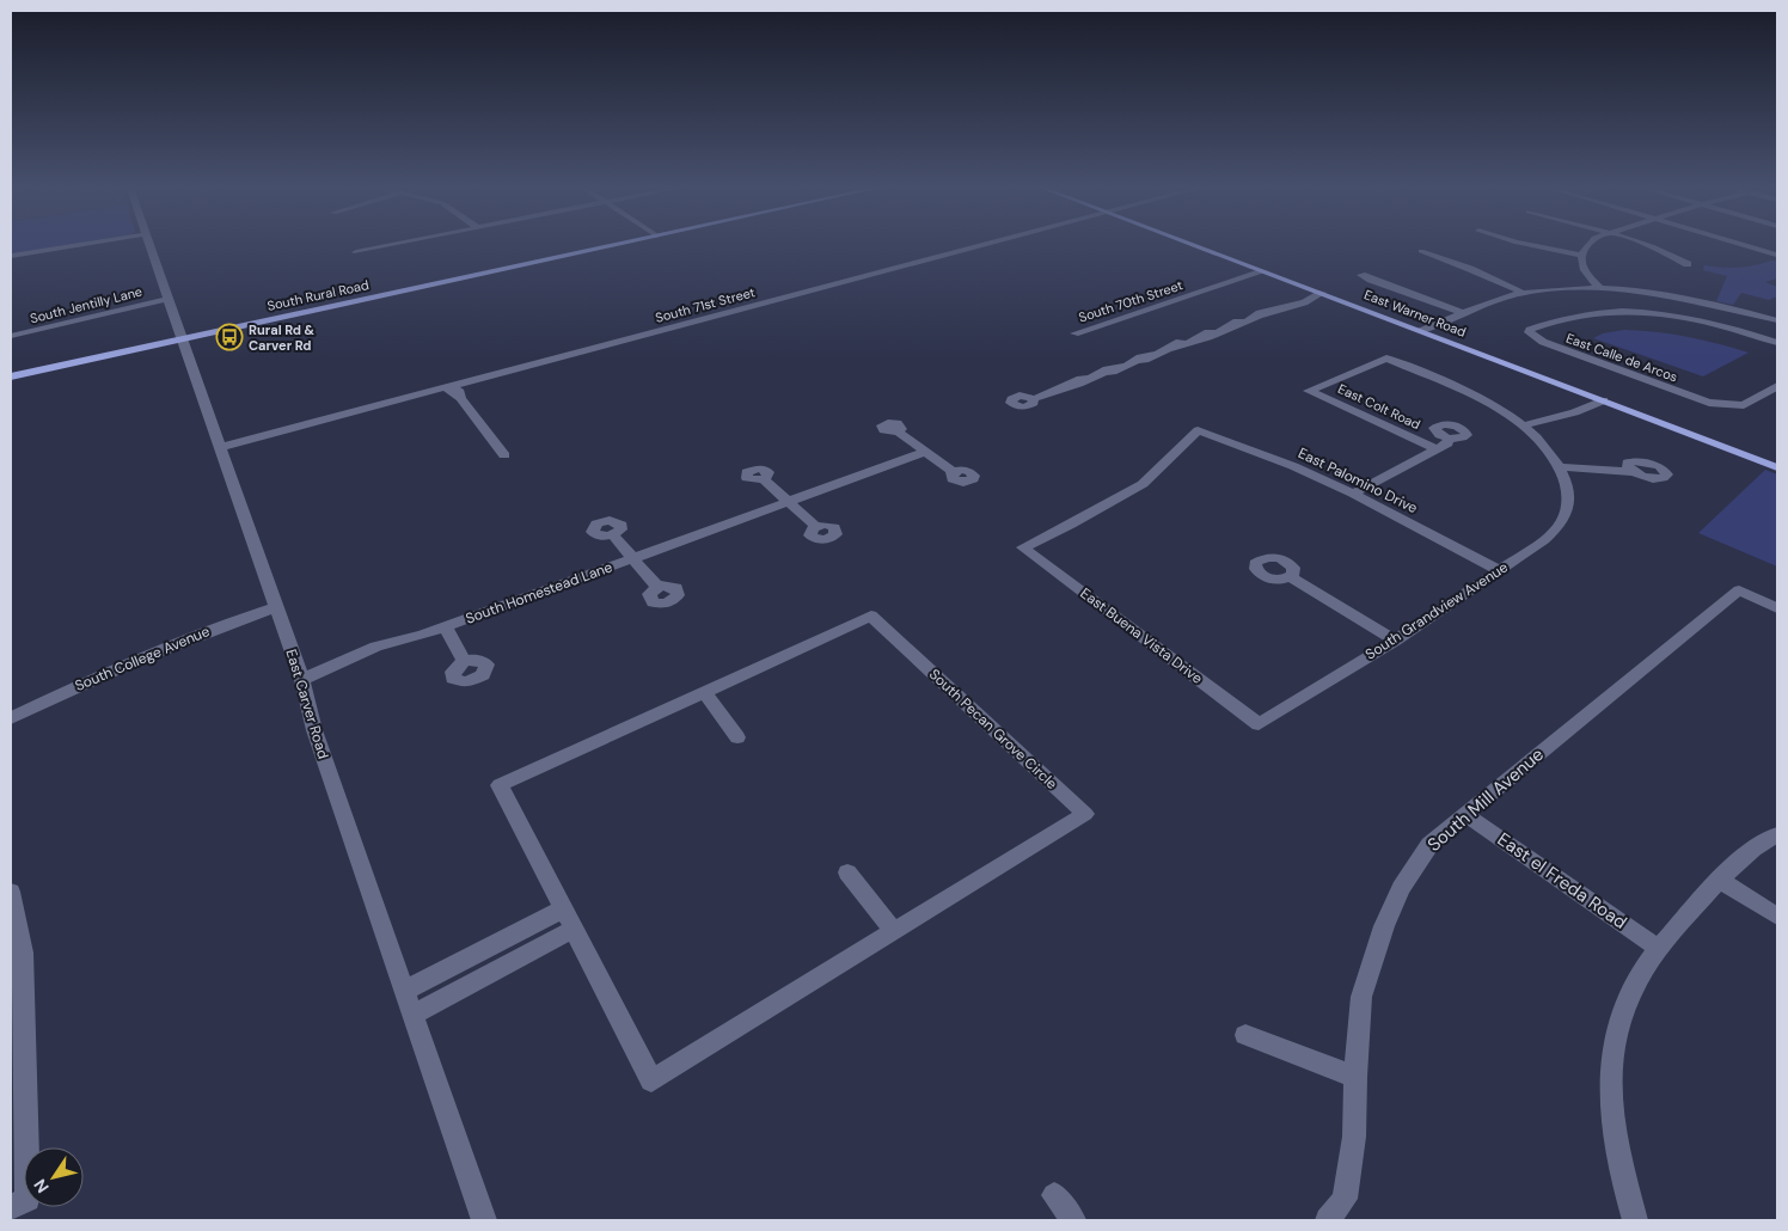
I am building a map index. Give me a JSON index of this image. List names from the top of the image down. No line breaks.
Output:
{"streets":{"main road":["South Rural Road","East Warner Road"],"street":["South 70th Street","South Jentilly Lane","South 71st Street","East Calle de Arcos","East Colt Road","East Palomino Drive","South Homestead Lane","South Grandview Avenue","East Buena Vista Drive","South College Avenue","East Carver Road","South Pecan Grove Circle","South Mill Avenue","East el Freda Road"]},"crossings":[["South Rural Road","East Carver Road"],["South 70th Street","East Warner Road"],["South Jentilly Lane","East Carver Road"],["South 71st Street","East Carver Road"],["East Palomino Drive","South Grandview Avenue"],["East Palomino Drive","East Buena Vista Drive"],["South Homestead Lane","East Carver Road"],["South Grandview Avenue","East Buena Vista Drive"],["South College Avenue","East Carver Road"],["South Mill Avenue","East el Freda Road"]],"places":{"bus stop":["Rural Rd & Carver Rd"]},"north":"bottom left"}
